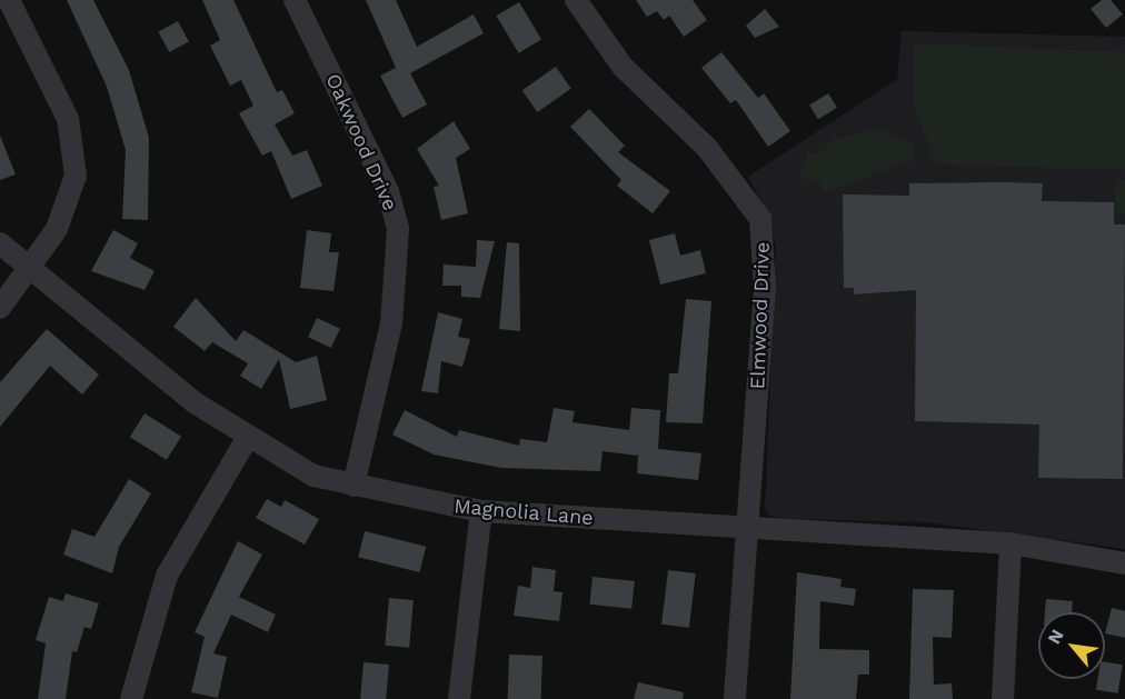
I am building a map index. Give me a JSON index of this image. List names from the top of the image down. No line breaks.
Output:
{"streets":{"street":["Oakwood Drive","Elmwood Drive","Magnolia Lane"]},"crossings":[["Oakwood Drive","Magnolia Lane"],["Elmwood Drive","Magnolia Lane"]],"north":"top left"}
